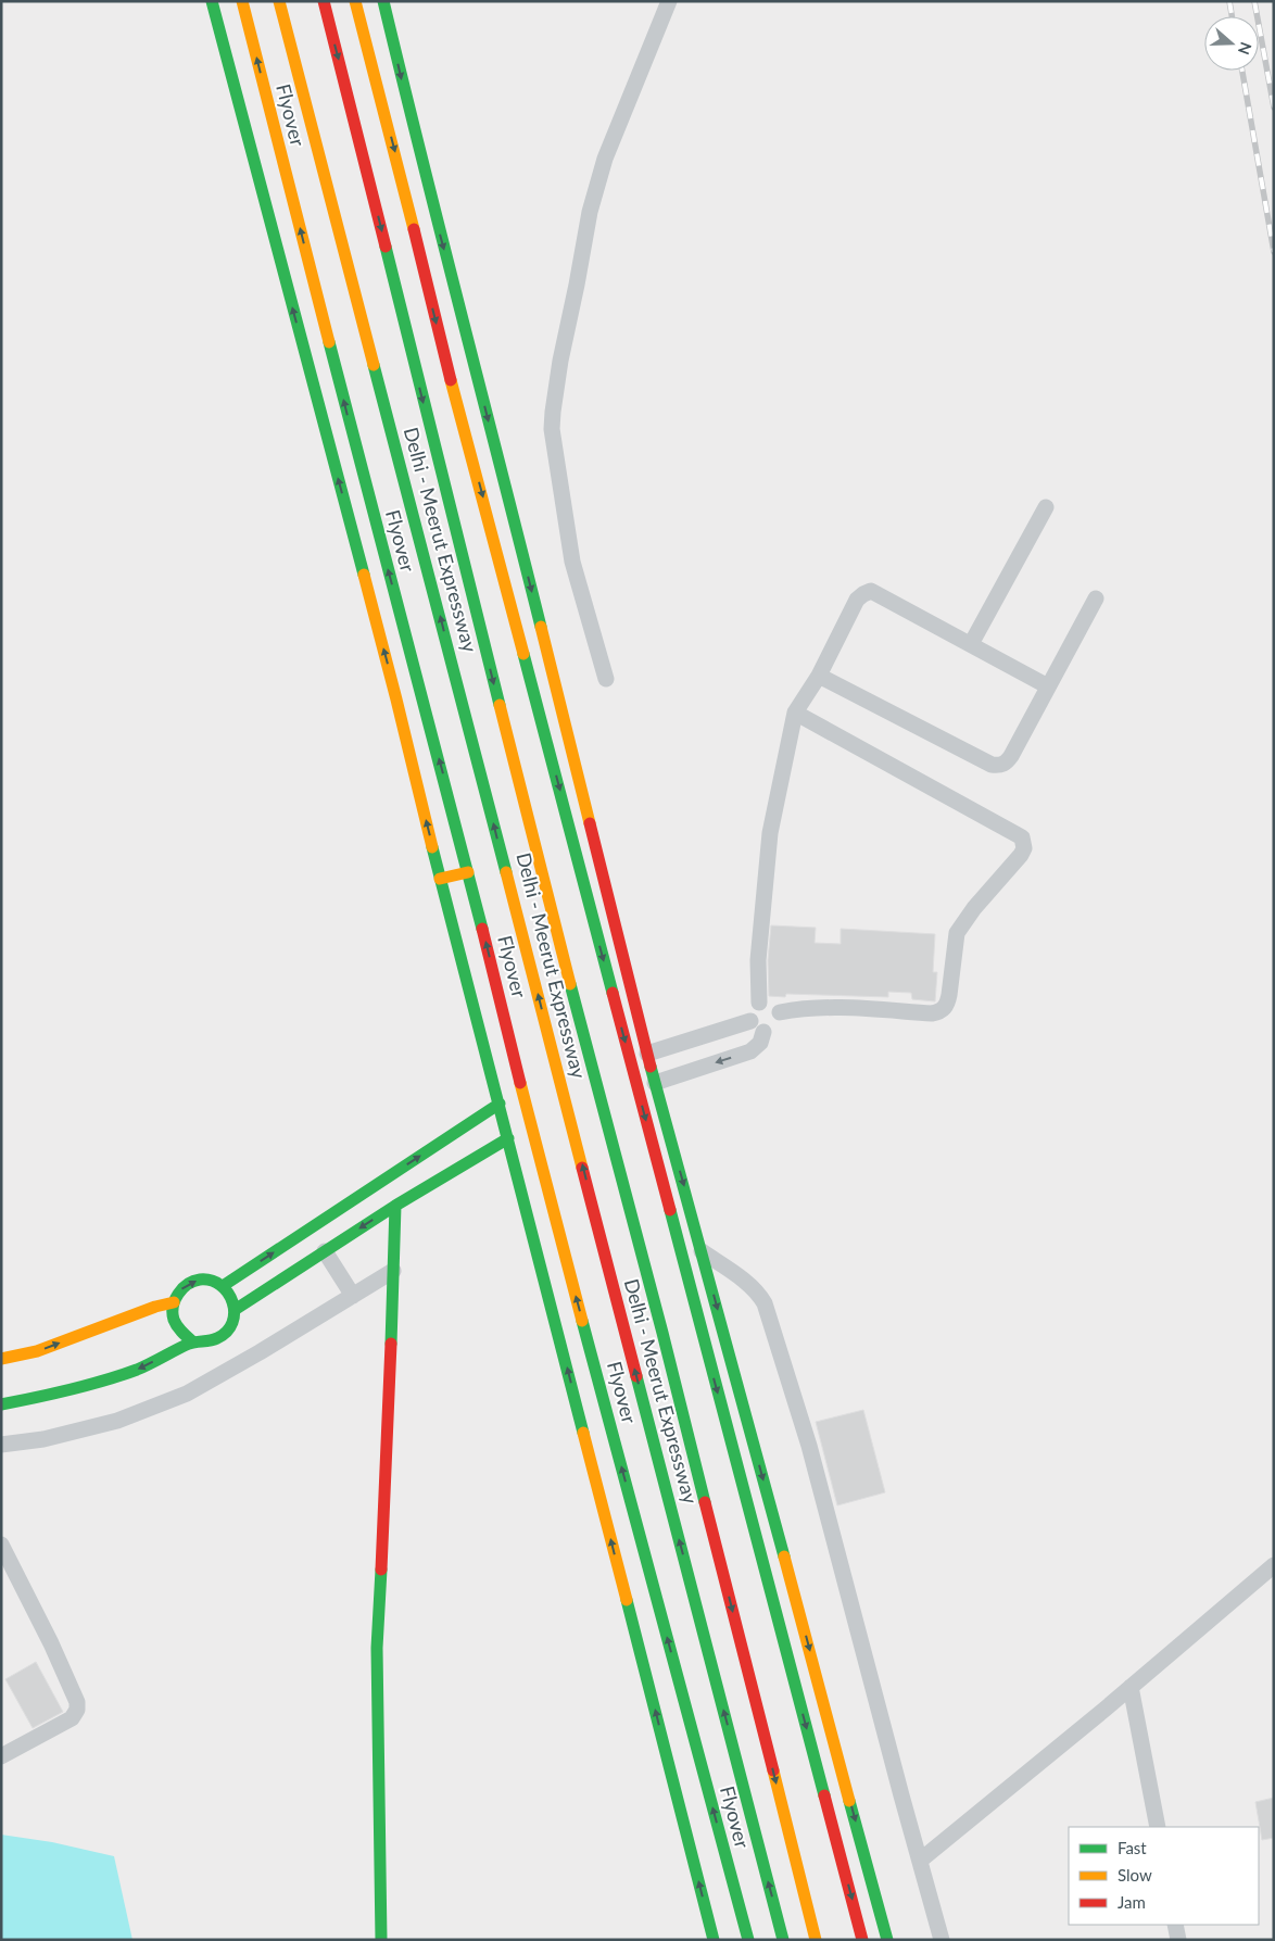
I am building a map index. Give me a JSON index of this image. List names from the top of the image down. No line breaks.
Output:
{"streets":{"main road":["Flyover","Delhi - Meerut Expressway"]},"legend":["Fast","Slow","Jam"],"north":"right"}
